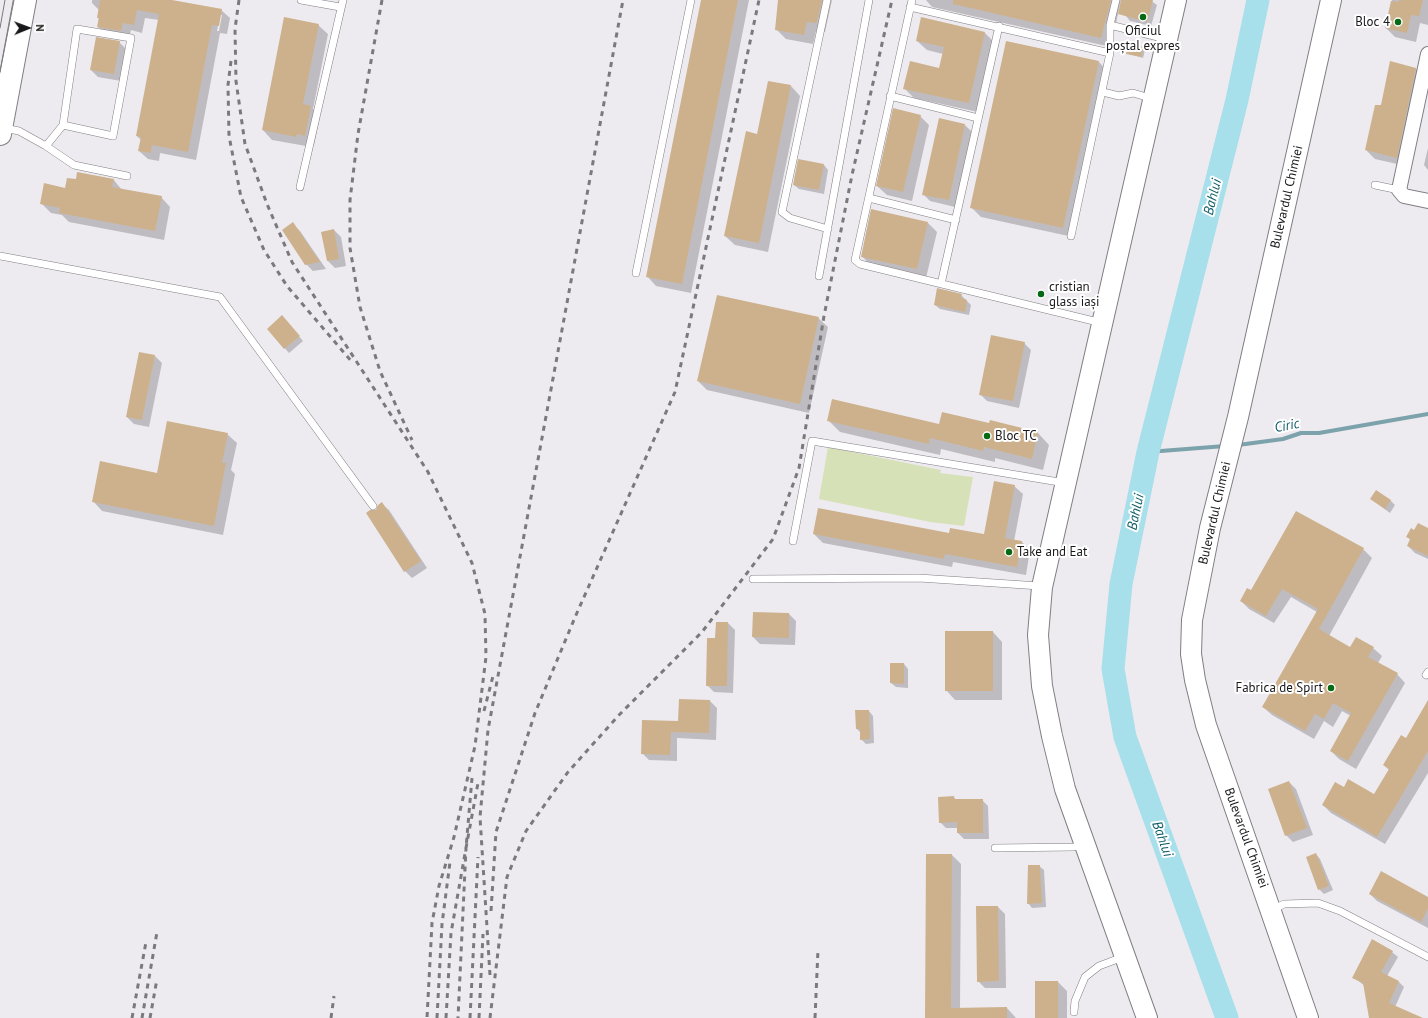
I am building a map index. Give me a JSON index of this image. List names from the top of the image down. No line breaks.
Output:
{"streets":{"street":["Bulevardul Chimiei"]},"water":["Bahlui","Ciric"],"places":["Oficiul poștal expres","Bloc 4","cristian glass iași","Bloc TC","Take and Eat","Fabrica de Spirt"],"north":"right"}
